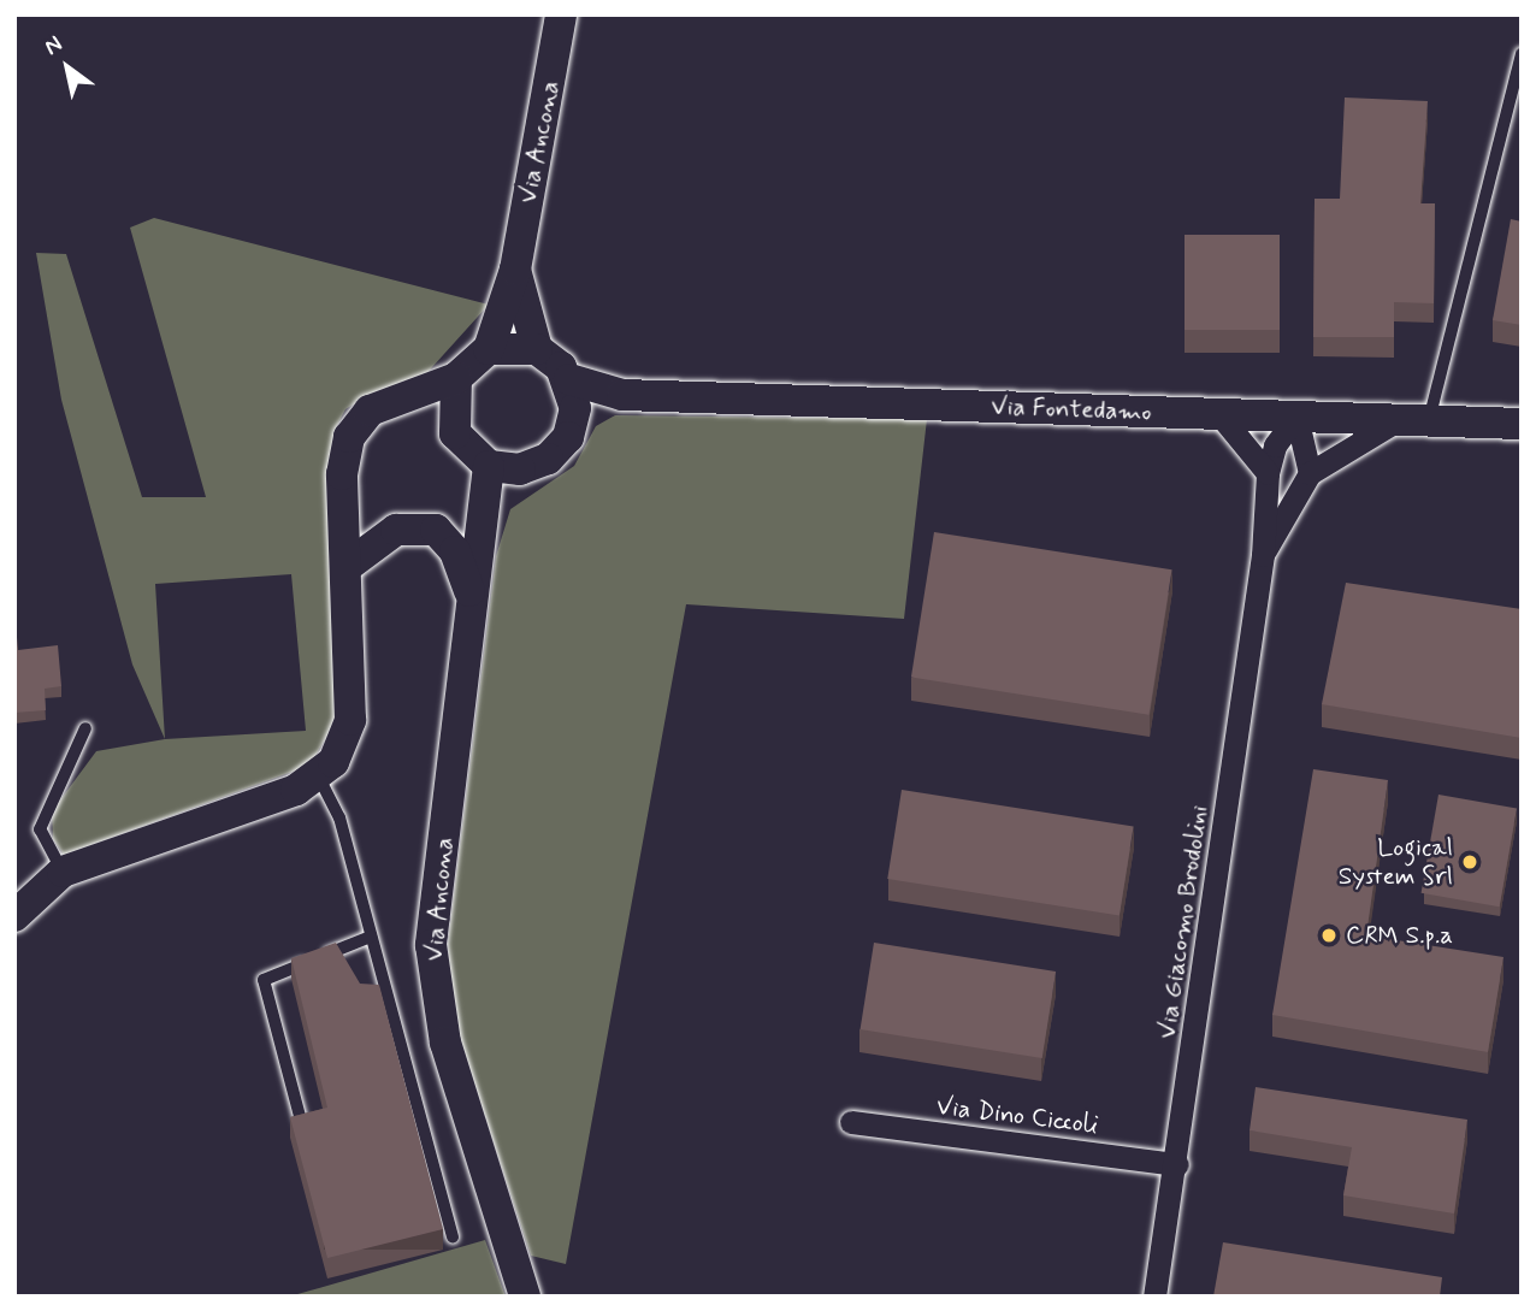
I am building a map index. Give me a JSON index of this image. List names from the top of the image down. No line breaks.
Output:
{"streets":{"main road":["Via Ancona","Via Fontedamo"],"street":["Via Giacomo Brodolini","Via Dino Ciccoli"]},"crossings":[["Via Ancona","Via Fontedamo"],["Via Fontedamo","Via Giacomo Brodolini"],["Via Giacomo Brodolini","Via Dino Ciccoli"]],"places":["Logical System Srl","CRM S.p.a"],"north":"top left"}
